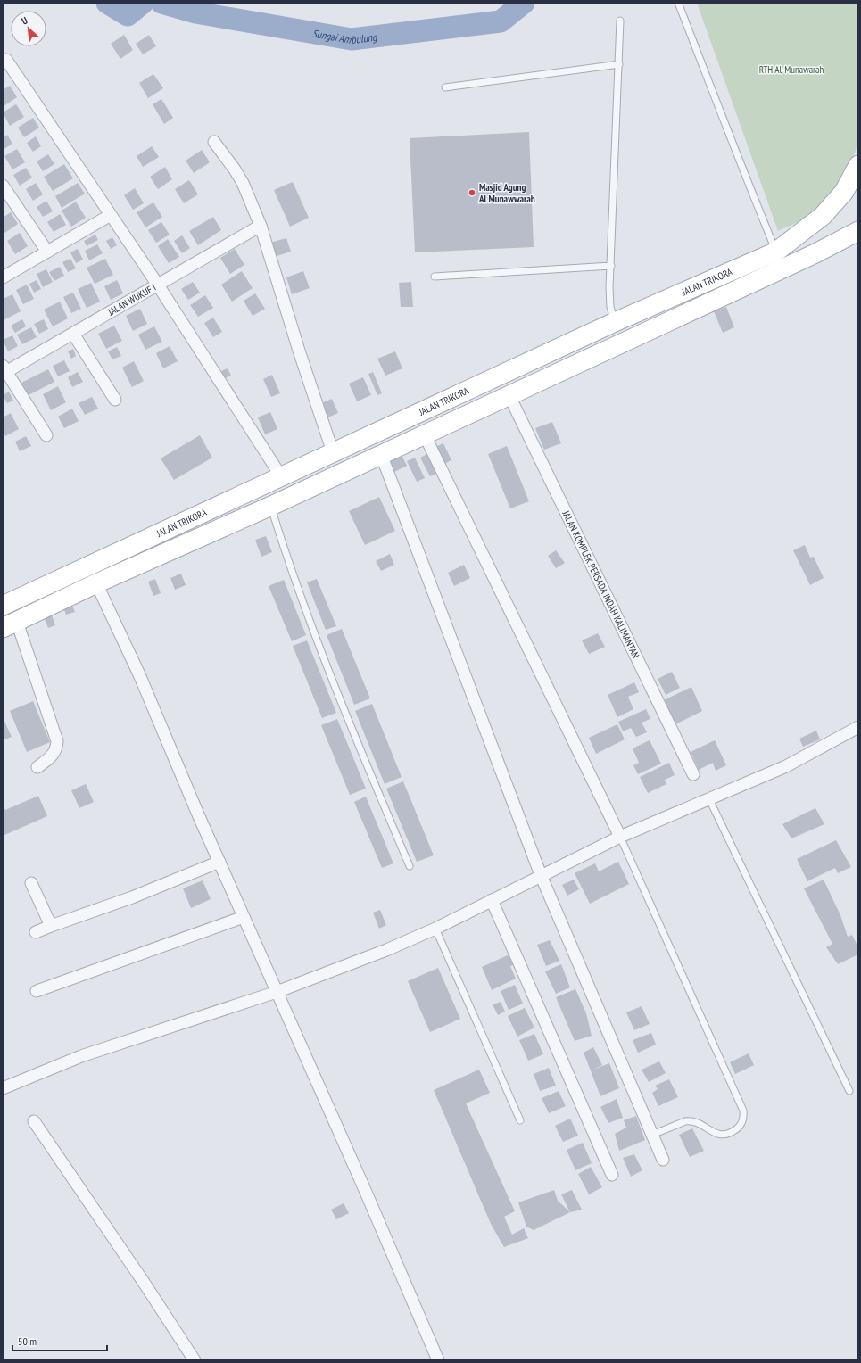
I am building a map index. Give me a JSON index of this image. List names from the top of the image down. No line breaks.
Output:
{"streets":{"main road":["JALAN TRIKORA"],"street":["JALAN WUKUF I","JALAN KOMPLEK PERSADA INDAH KALIMANTAN"]},"crossings":[["JALAN TRIKORA","JALAN KOMPLEK PERSADA INDAH KALIMANTAN"]],"water":["Sungai Ambulung"],"parks":["RTH Al-Munawarah"],"places":["Masjid Agung Al Munawwarah"],"scale_bar":"50 m","north":"top left"}
